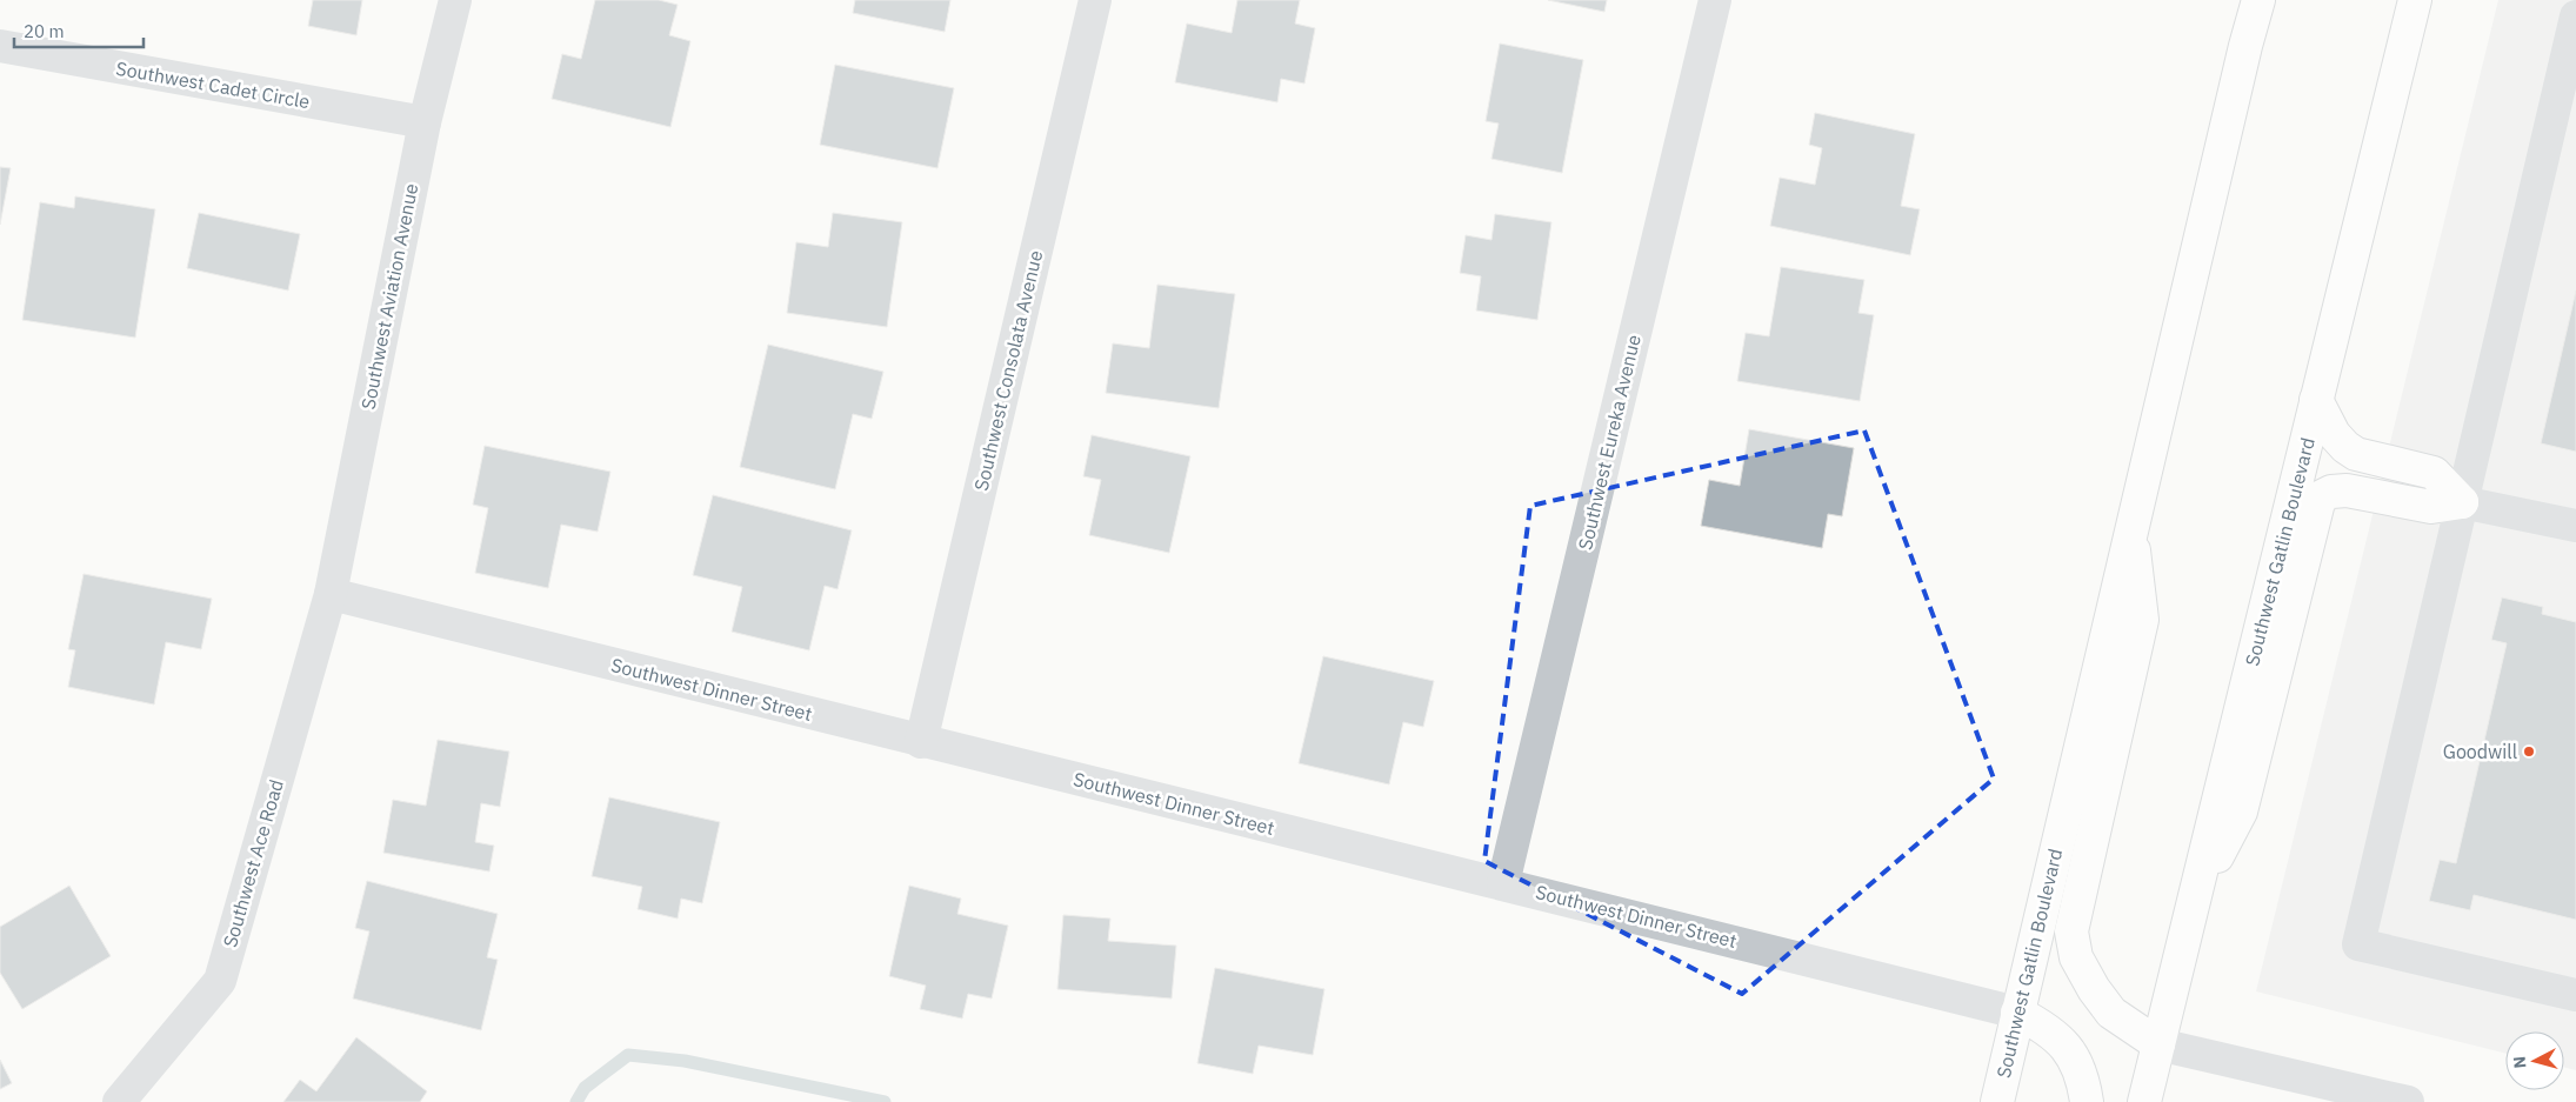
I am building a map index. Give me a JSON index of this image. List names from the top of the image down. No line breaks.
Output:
{"streets":{"main road":["Southwest Gatlin Boulevard"],"street":["Southwest Cadet Circle","Southwest Aviation Avenue","Southwest Consolata Avenue","Southwest Eureka Avenue","Southwest Dinner Street","Southwest Ace Road"]},"crossings":[["Southwest Cadet Circle","Southwest Aviation Avenue"],["Southwest Aviation Avenue","Southwest Dinner Street"],["Southwest Aviation Avenue","Southwest Ace Road"],["Southwest Consolata Avenue","Southwest Dinner Street"],["Southwest Eureka Avenue","Southwest Dinner Street"],["Southwest Gatlin Boulevard","Southwest Dinner Street"],["Southwest Dinner Street","Southwest Ace Road"]],"places":["Goodwill"],"scale_bar":"20 m","north":"left"}
